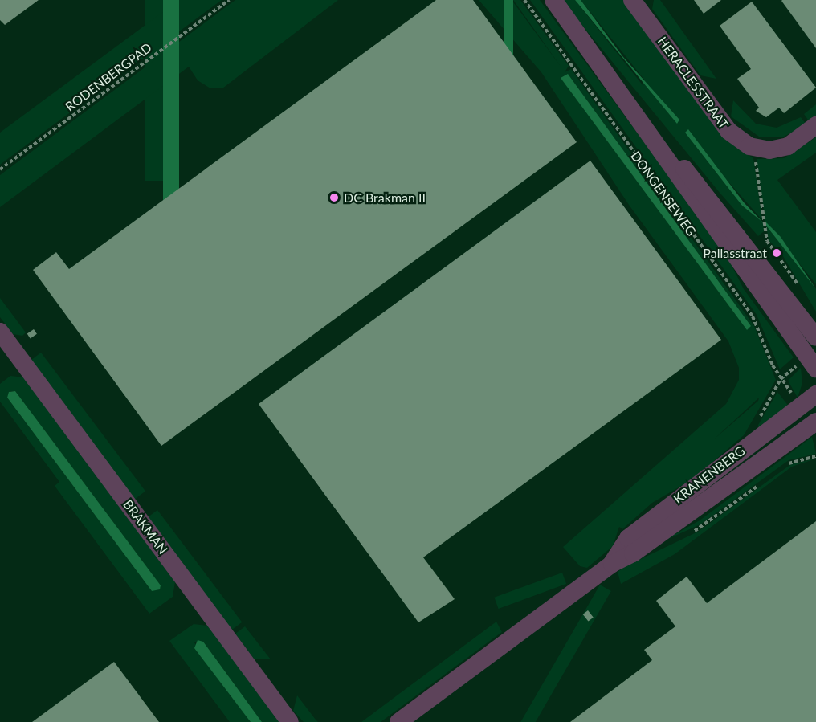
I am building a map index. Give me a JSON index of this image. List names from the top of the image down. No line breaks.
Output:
{"streets":{"street":["HERACLESSTRAAT","DONGENSEWEG","KRANENBERG","BRAKMAN"],"path":["RODENBERGPAD"]},"places":["DC Brakman II","Pallasstraat"]}
